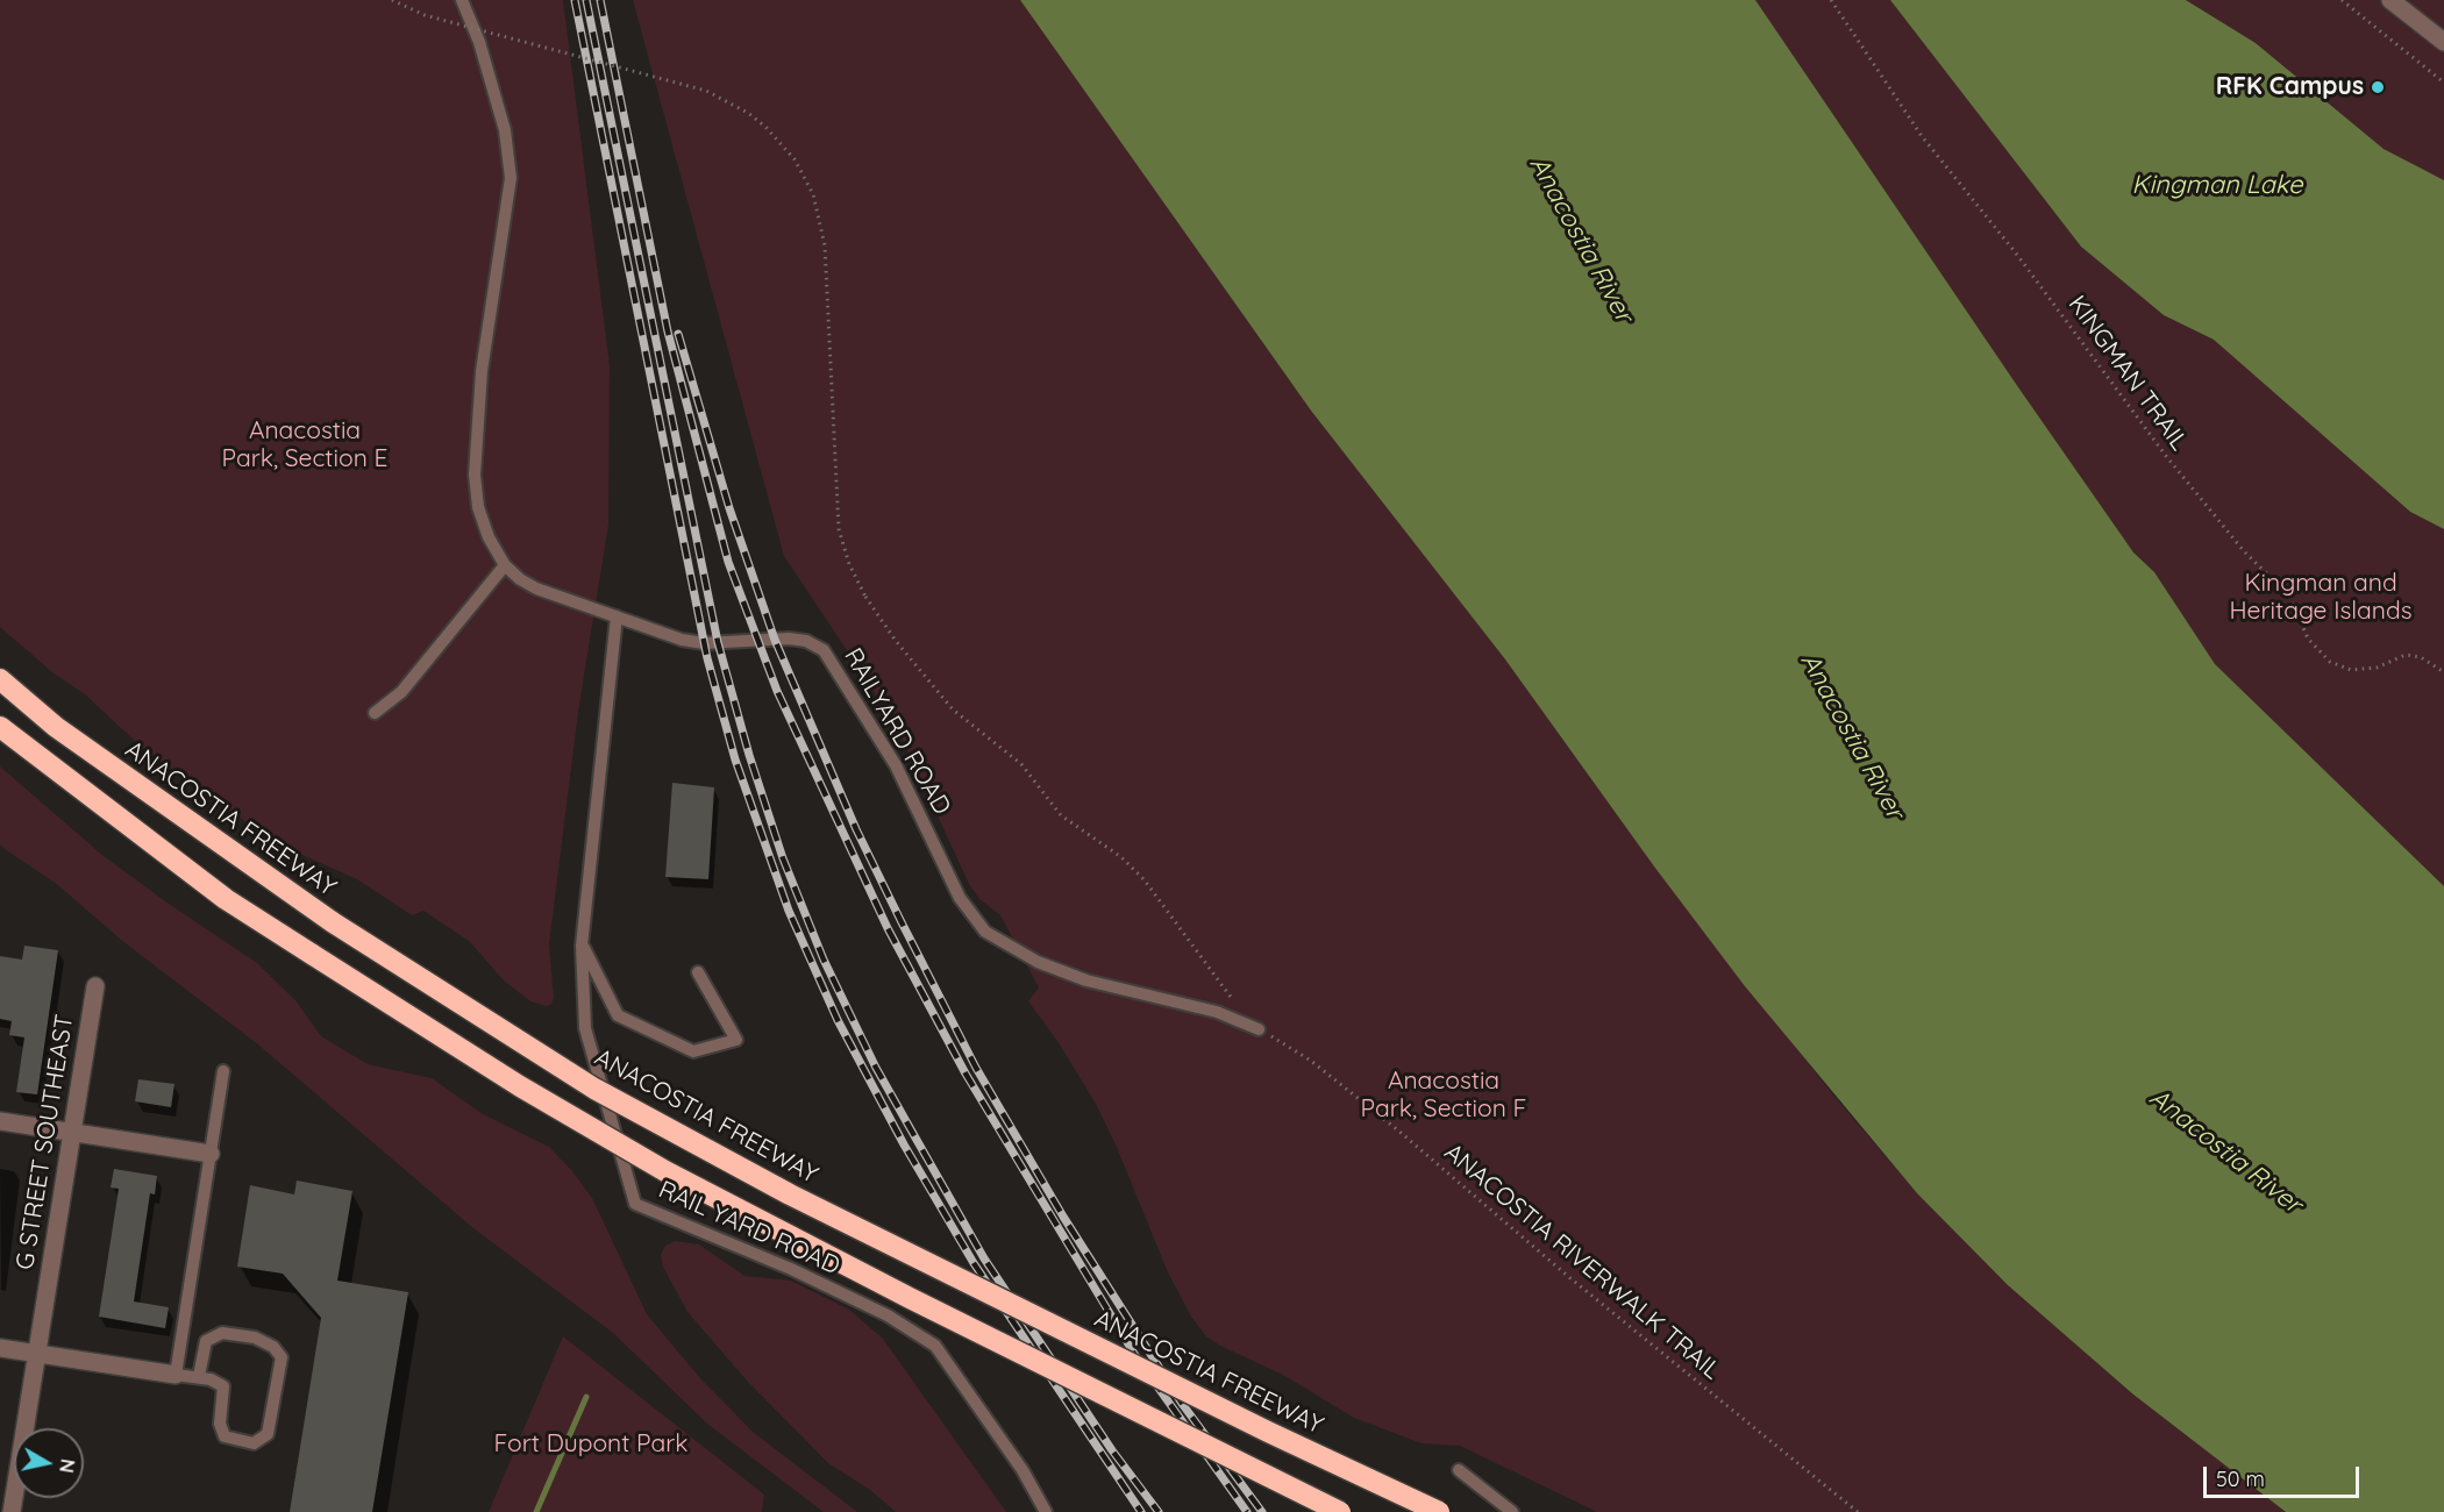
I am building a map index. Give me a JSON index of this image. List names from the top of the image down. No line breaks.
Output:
{"streets":{"highway":["ANACOSTIA FREEWAY"],"street":["G STREET SOUTHEAST"],"lane":["RAILYARD ROAD","RAIL YARD ROAD"],"path":["KINGMAN TRAIL","ANACOSTIA RIVERWALK TRAIL"]},"crossings":[["RAILYARD ROAD","RAIL YARD ROAD"],["RAILYARD ROAD","ANACOSTIA RIVERWALK TRAIL"]],"water":["Kingman Lake","Anacostia River"],"parks":["Anacostia Park, Section E","Kingman and Heritage Islands","Anacostia Park, Section F","Fort Dupont Park"],"places":["RFK Campus"],"scale_bar":"50 m","north":"right"}
